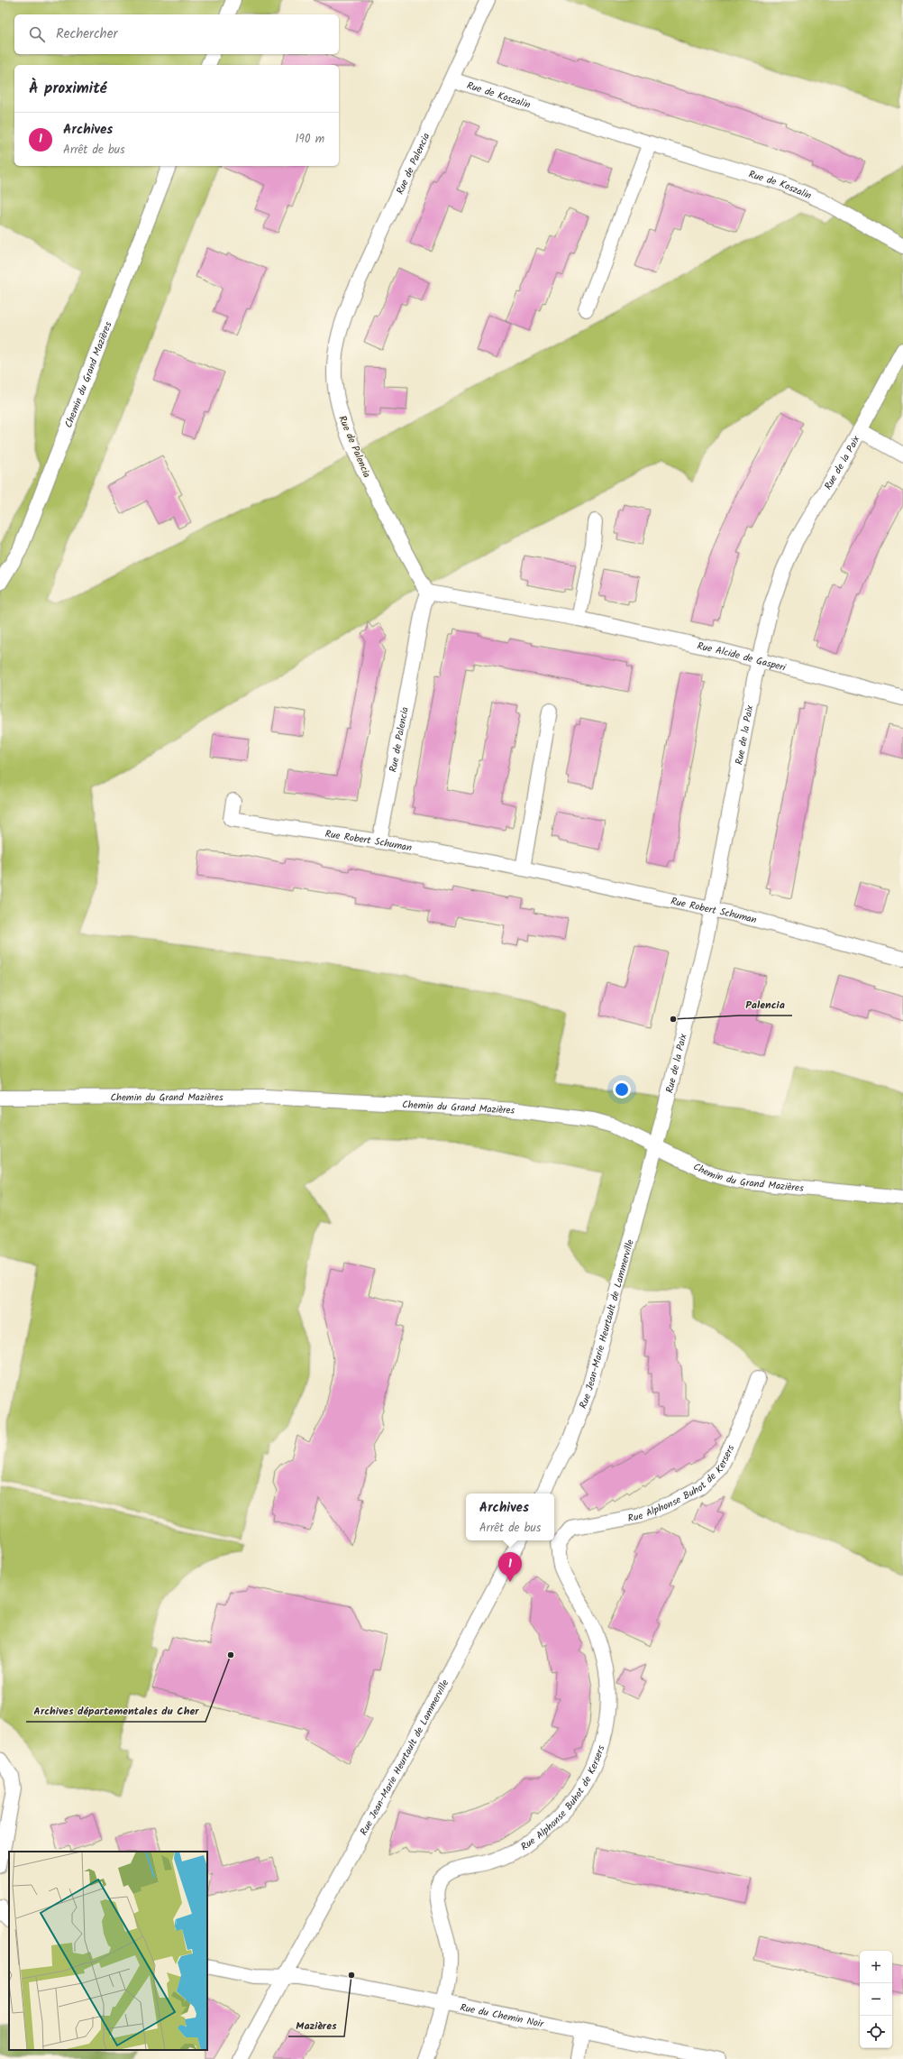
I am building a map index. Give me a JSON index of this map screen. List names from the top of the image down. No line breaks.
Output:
{"streets":{"street":["Rue de Koszalin","Rue de Palencia","Chemin du Grand Mazières","Rue de la Paix","Rue Alcide de Gasperi","Rue Robert Schuman","Rue Jean-Marie Heurtault de Lammerville","Rue Alphonse Buhot de Kersers","Rue du Chemin Noir"]},"crossings":[["Rue de Koszalin","Rue de Palencia"],["Rue de Palencia","Rue Alcide de Gasperi"],["Rue de Palencia","Rue Robert Schuman"],["Chemin du Grand Mazières","Rue de la Paix"],["Chemin du Grand Mazières","Rue Jean-Marie Heurtault de Lammerville"],["Rue de la Paix","Rue Alcide de Gasperi"],["Rue de la Paix","Rue Robert Schuman"],["Rue de la Paix","Rue Jean-Marie Heurtault de Lammerville"],["Rue Jean-Marie Heurtault de Lammerville","Rue du Chemin Noir"],["Rue Alphonse Buhot de Kersers","Rue du Chemin Noir"]],"places":["Palencia","Archives départementales du Cher","Mazières"],"page":{"search":"Rechercher","heading":"À proximité","list":[{"mark":"1","name":"Archives","note":"Arrêt de bus","value":"190 m"}],"popup":["Archives","Arrêt de bus"],"pins":"1","map_buttons":["+","−"]}}
